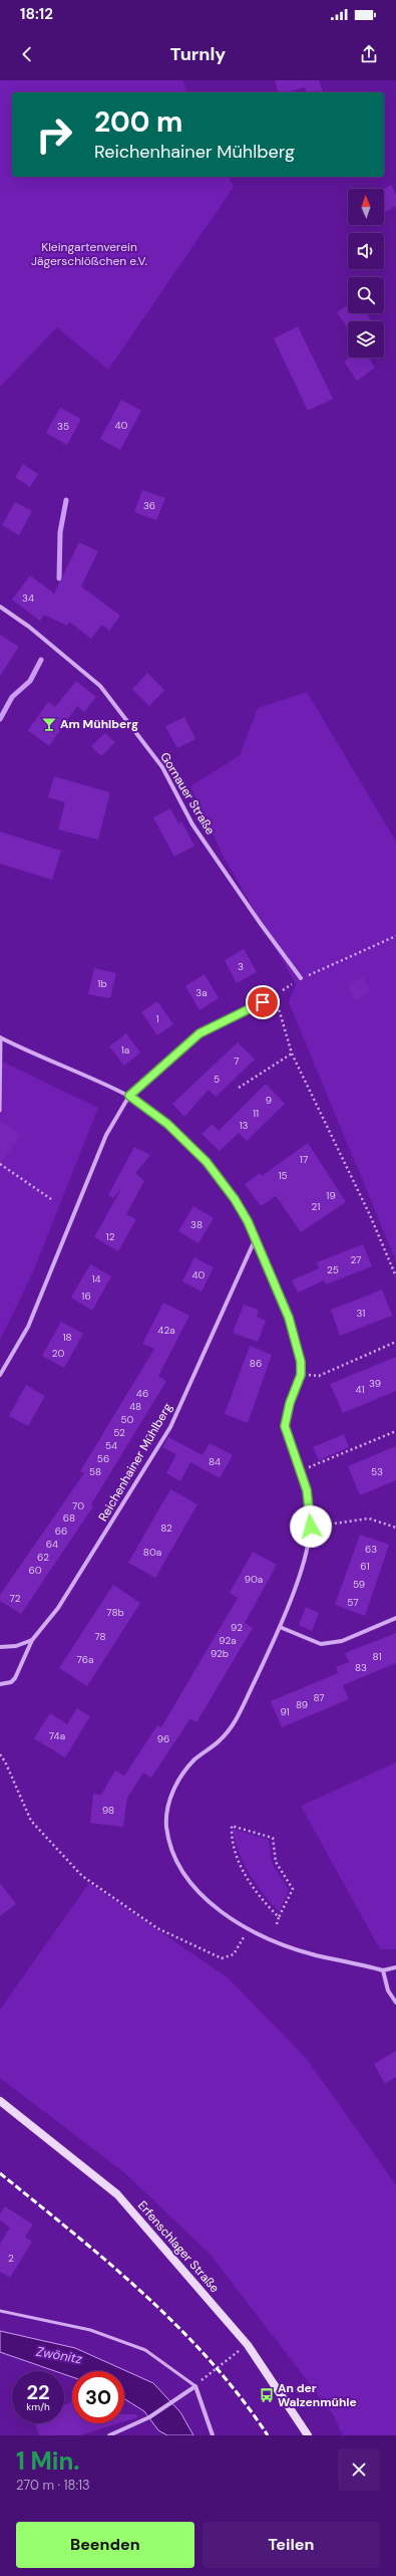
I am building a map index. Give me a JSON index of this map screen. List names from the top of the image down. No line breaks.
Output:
{"streets":{"main road":["Erfenschlager Straße"],"street":["Gornauer Straße","Reichenhainer Mühlberg"]},"water":["Zwönitz"],"parks":["Kleingartenverein Jägerschlößchen e.V."],"places":{"bar":["Am Mühlberg"],"bus stop":["An der Walzenmühle"]},"house_numbers":["40","35","36","34","3","1b","3a","1","1a","7","5","9","11","13","17","15","19","21","38","12","27","25","40","14","16","31","42a","18","20","86","39","41","46","48","50","52","54","56","84","58","53","70","68","82","66","64","63","80a","62","61","60","90a","59","72","57","78b","92","78","92a","92b","81","76a","83","87","89","91","74a","96","98","2"],"north":"top","page":{"status":"18:12","header":"Turnly","turn":["200 m","Reichenhainer Mühlberg"],"speed":"22 km/h","limit":"30","heading":["1 Min.","270 m · 18:13"],"buttons":["Beenden","Teilen"]}}
